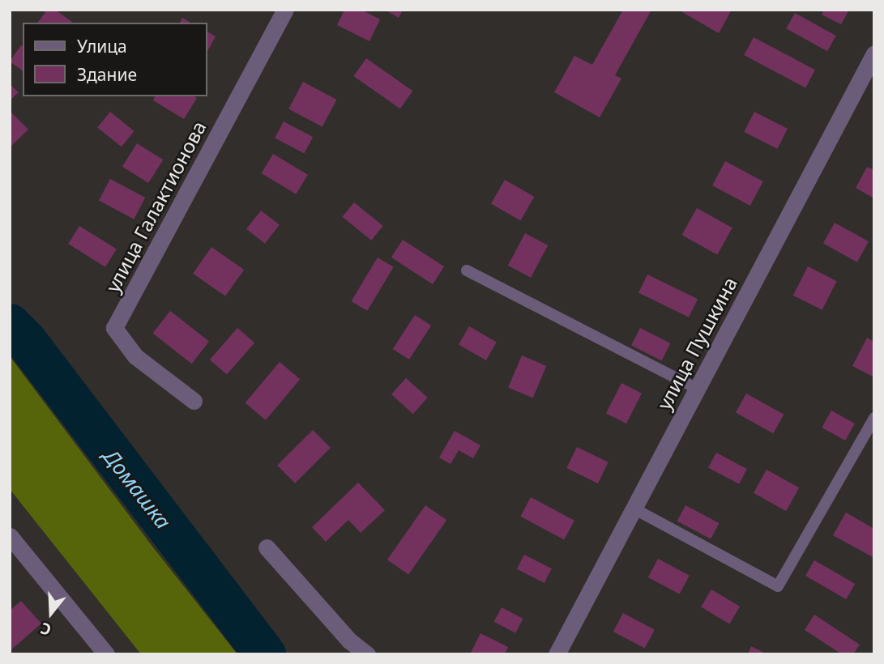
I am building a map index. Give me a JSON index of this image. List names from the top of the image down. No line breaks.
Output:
{"streets":{"street":["улица Галактионова","улица Пушкина"]},"water":["Домашка"],"legend":["Улица","Здание"],"north":"bottom"}
